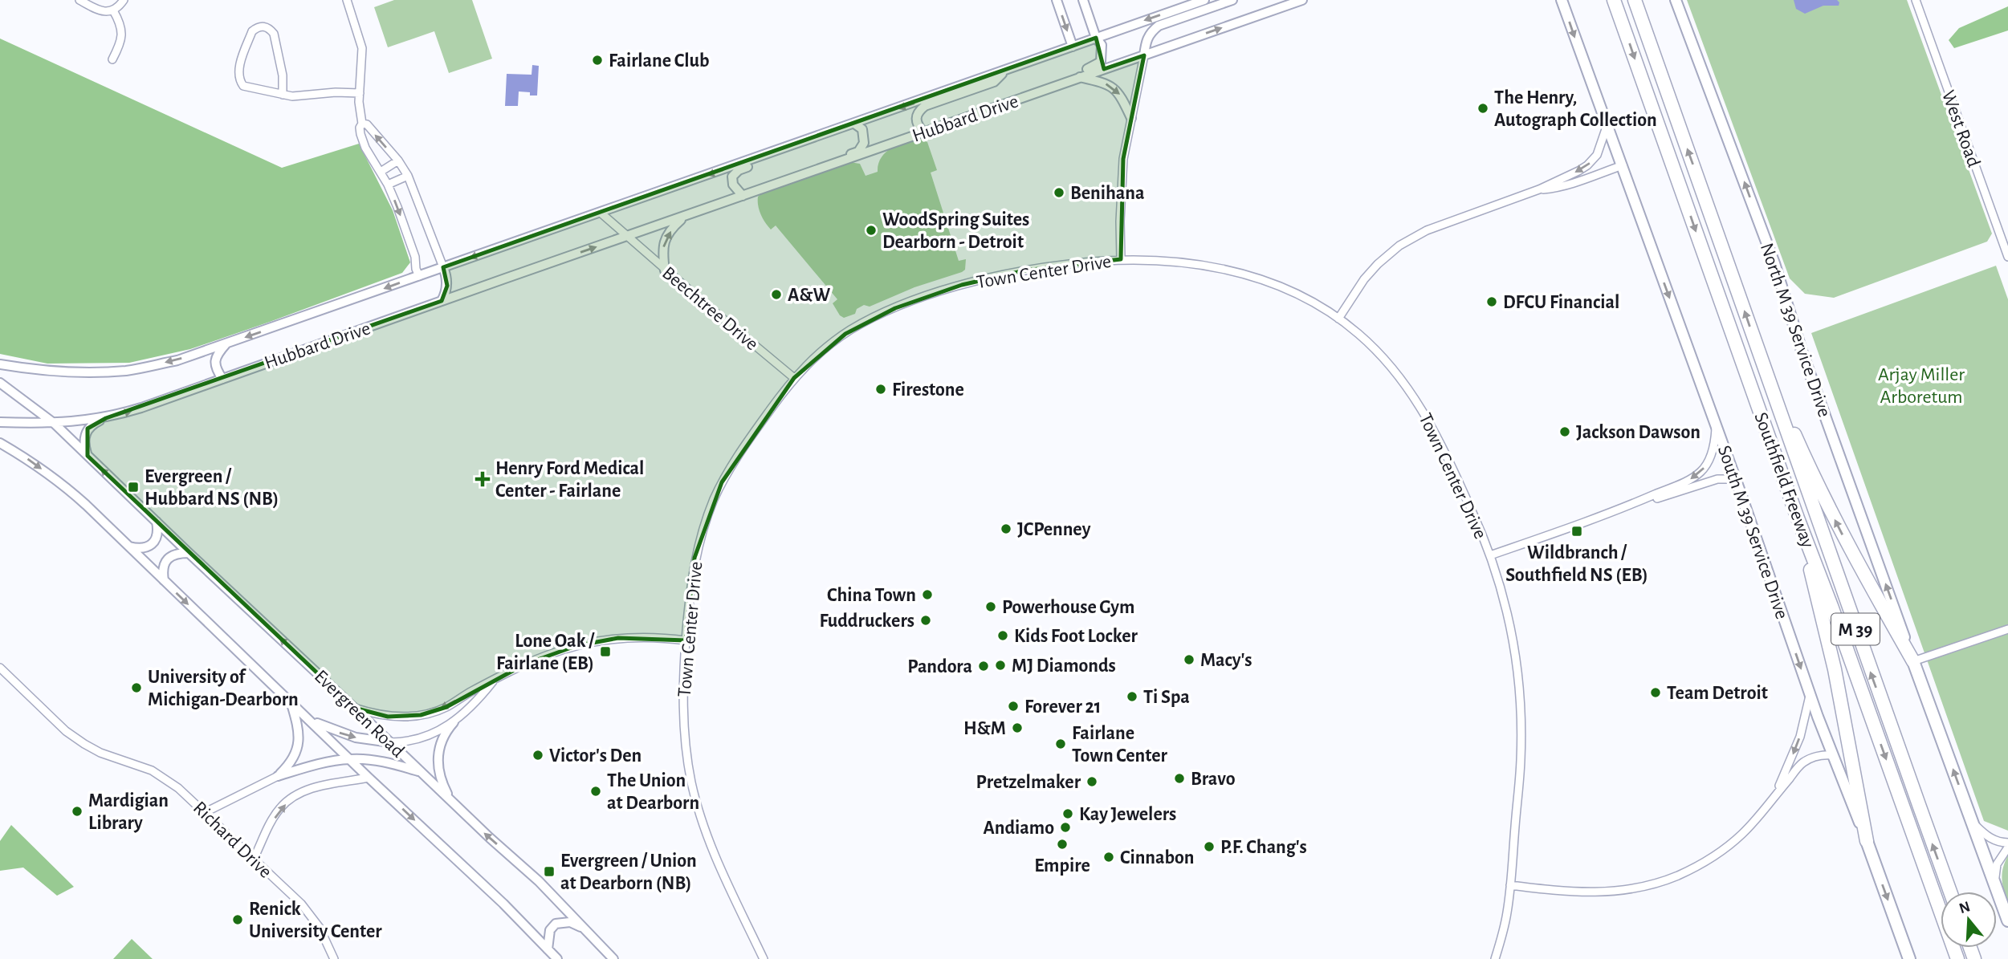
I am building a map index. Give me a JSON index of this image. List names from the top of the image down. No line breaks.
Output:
{"streets":{"highway":["Southfield Freeway","M 39"],"main road":["North M 39 Service Drive","South M 39 Service Drive"],"street":["Hubbard Drive","West Road","Town Center Drive","Beechtree Drive","Evergreen Road","Richard Drive"]},"crossings":[["Hubbard Drive","Beechtree Drive"],["Hubbard Drive","Evergreen Road"],["Town Center Drive","Beechtree Drive"]],"one_way":["North M 39 Service Drive","South M 39 Service Drive"],"parks":["Arjay Miller Arboretum"],"places":{"other":["Fairlane Club","The Henry, Autograph Collection","Benihana","WoodSpring Suites Dearborn - Detroit","A&W","DFCU Financial","Firestone","Jackson Dawson","JCPenney","China Town","Powerhouse Gym","Fuddruckers","Kids Foot Locker","Macy's","MJ Diamonds","Pandora","University of Michigan-Dearborn","Team Detroit","Ti Spa","Forever 21","H&M","Fairlane Town Center","Victor's Den","Bravo","Pretzelmaker","The Union at Dearborn","Mardigian Library","Kay Jewelers","Andiamo","Empire","P.F. Chang's","Cinnabon","Renick University Center"],"health":["Henry Ford Medical Center - Fairlane"],"transit":["Evergreen / Hubbard NS (NB)","Wildbranch / Southfield NS (EB)","Lone Oak / Fairlane (EB)","Evergreen / Union at Dearborn (NB)"]},"north":"top"}
